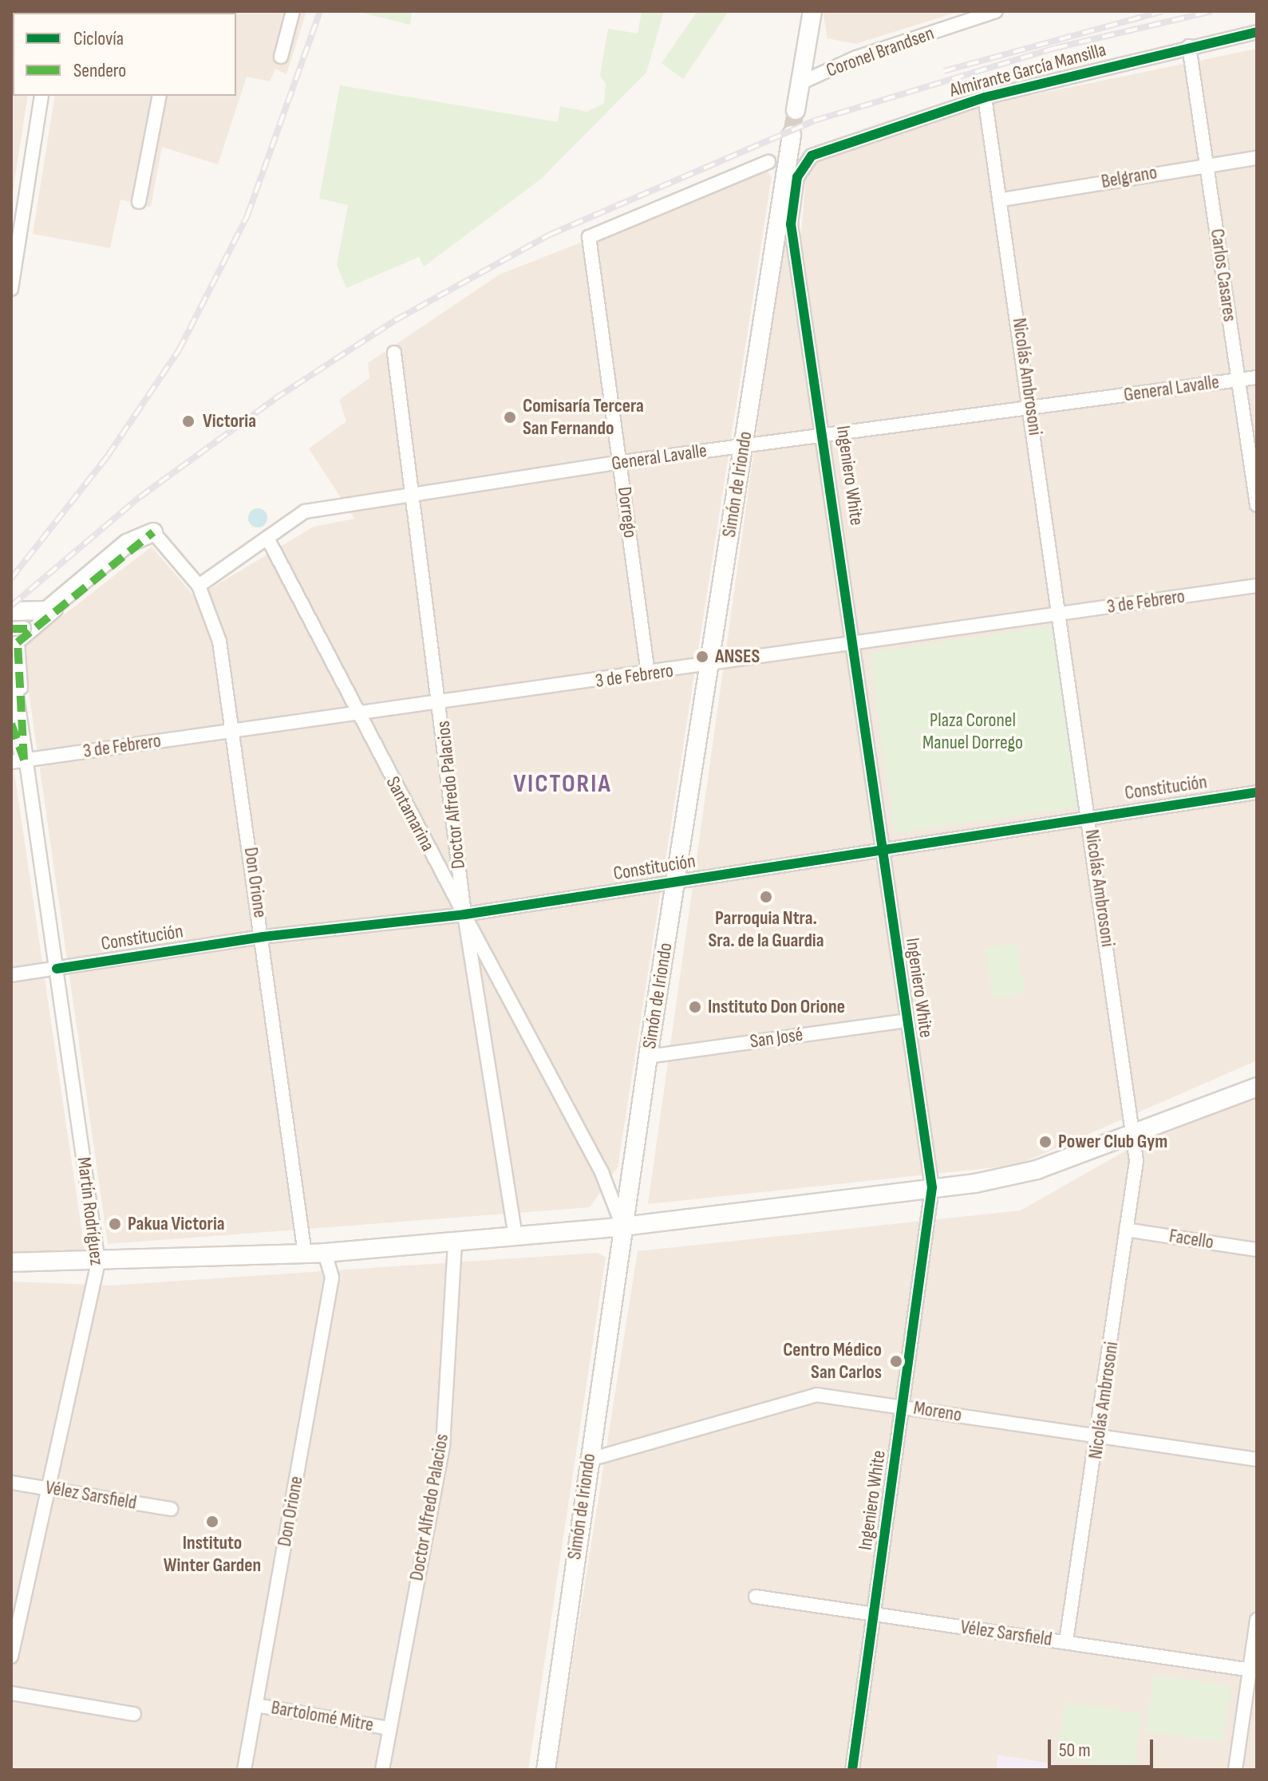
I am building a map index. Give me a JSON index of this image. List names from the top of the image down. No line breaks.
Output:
{"streets":{"street":["Coronel Brandsen","Almirante García Mansilla","Belgrano","Carlos Casares","Nicolás Ambrosoni","General Lavalle","Ingeniero White","Simón de Iriondo","Dorrego","3 de Febrero","Constitución","Doctor Alfredo Palacios","Santamarina","Don Orione","San José","Martín Rodríguez","Facello","Moreno","Vélez Sarsfield","Bartolomé Mitre"]},"crossings":[["Almirante García Mansilla","Carlos Casares"],["Almirante García Mansilla","Nicolás Ambrosoni"],["Almirante García Mansilla","Simón de Iriondo"],["Belgrano","Carlos Casares"],["Belgrano","Nicolás Ambrosoni"],["Carlos Casares","General Lavalle"],["Nicolás Ambrosoni","General Lavalle"],["Nicolás Ambrosoni","3 de Febrero"],["Nicolás Ambrosoni","Constitución"],["Nicolás Ambrosoni","Facello"],["Nicolás Ambrosoni","Moreno"],["Nicolás Ambrosoni","Vélez Sarsfield"],["General Lavalle","Ingeniero White"],["General Lavalle","Simón de Iriondo"],["General Lavalle","Dorrego"],["General Lavalle","Doctor Alfredo Palacios"],["General Lavalle","Santamarina"],["General Lavalle","Don Orione"],["Ingeniero White","Simón de Iriondo"],["Ingeniero White","3 de Febrero"],["Ingeniero White","Constitución"],["Ingeniero White","San José"],["Ingeniero White","Moreno"],["Ingeniero White","Vélez Sarsfield"],["Simón de Iriondo","3 de Febrero"],["Simón de Iriondo","Constitución"],["Simón de Iriondo","Santamarina"],["Simón de Iriondo","San José"],["Simón de Iriondo","Moreno"],["Dorrego","3 de Febrero"],["3 de Febrero","Doctor Alfredo Palacios"],["3 de Febrero","Santamarina"],["3 de Febrero","Don Orione"],["3 de Febrero","Martín Rodríguez"],["Constitución","Doctor Alfredo Palacios"],["Constitución","Santamarina"],["Constitución","Don Orione"],["Constitución","Martín Rodríguez"],["Doctor Alfredo Palacios","Santamarina"],["Doctor Alfredo Palacios","Bartolomé Mitre"],["Don Orione","Bartolomé Mitre"],["Martín Rodríguez","Vélez Sarsfield"]],"districts":["VICTORIA"],"parks":["Plaza Coronel Manuel Dorrego"],"places":["Comisaría Tercera San Fernando","Victoria","ANSES","Parroquia Ntra. Sra. de la Guardia","Instituto Don Orione","Power Club Gym","Pakua Victoria","Centro Médico San Carlos","Instituto Winter Garden"],"legend":["Ciclovía","Sendero"],"scale_bar":"50 m"}
